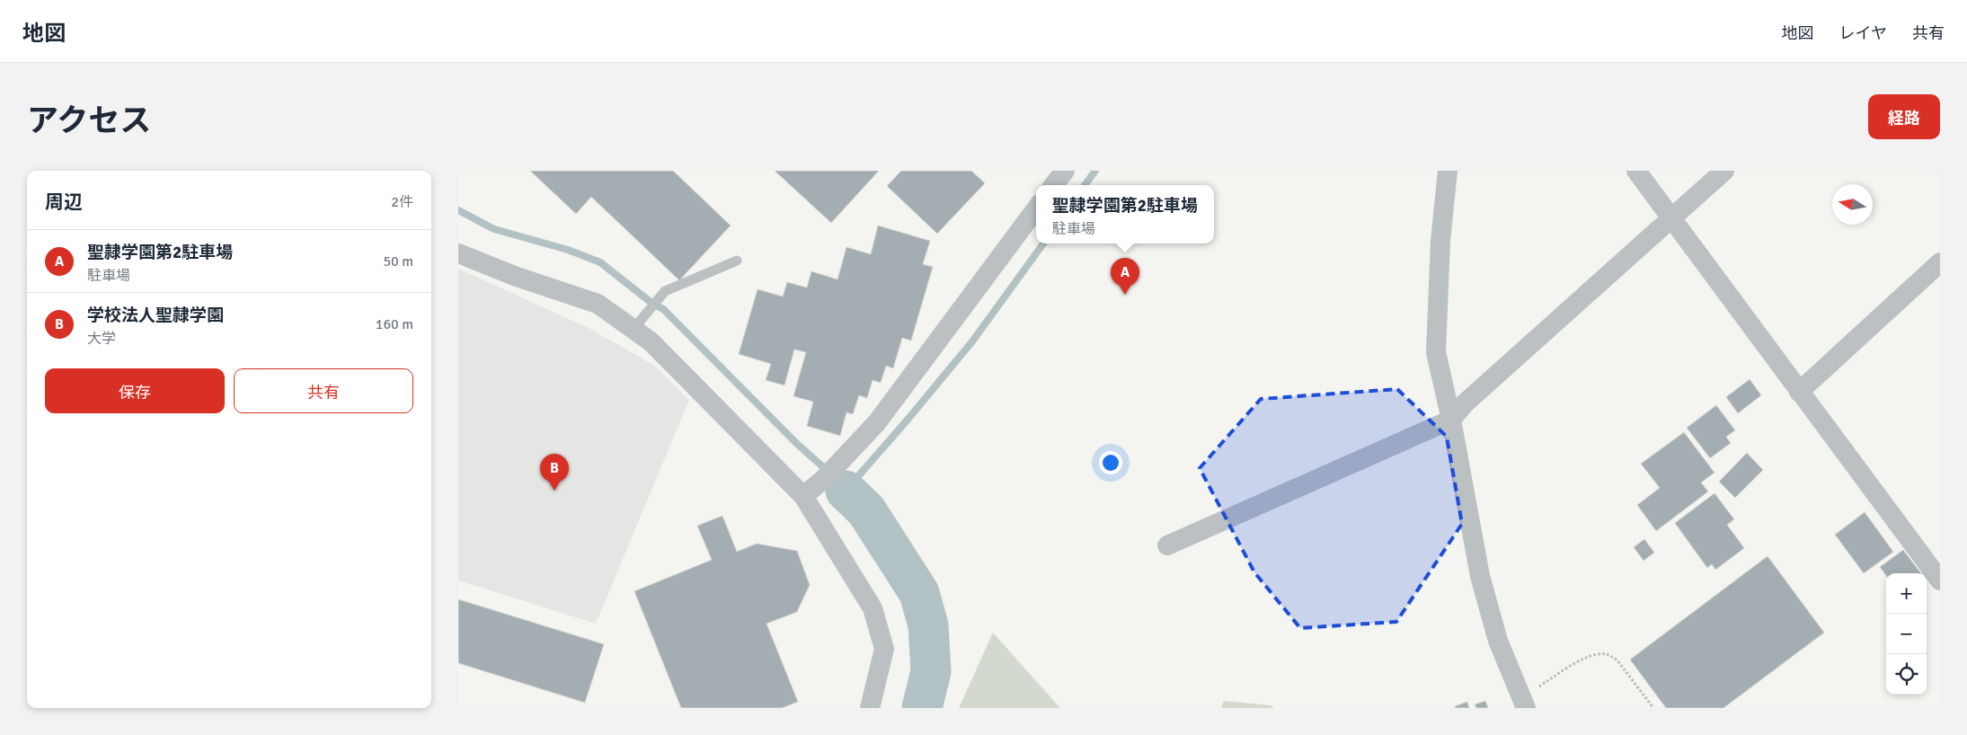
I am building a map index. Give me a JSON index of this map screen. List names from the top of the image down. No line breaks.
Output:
{"north":"left","page":{"header":"地図","nav":["地図","レイヤ","共有"],"title":"アクセス","buttons":["経路",["保存","共有"]],"heading":["周辺","2件"],"popup":["聖隷学園第2駐車場","駐車場"],"list":[{"mark":"A","name":"聖隷学園第2駐車場","note":"駐車場","value":"50 m"},{"mark":"B","name":"学校法人聖隷学園","note":"大学","value":"160 m"}],"pins":["A","B"],"map_buttons":["+","−"]}}
